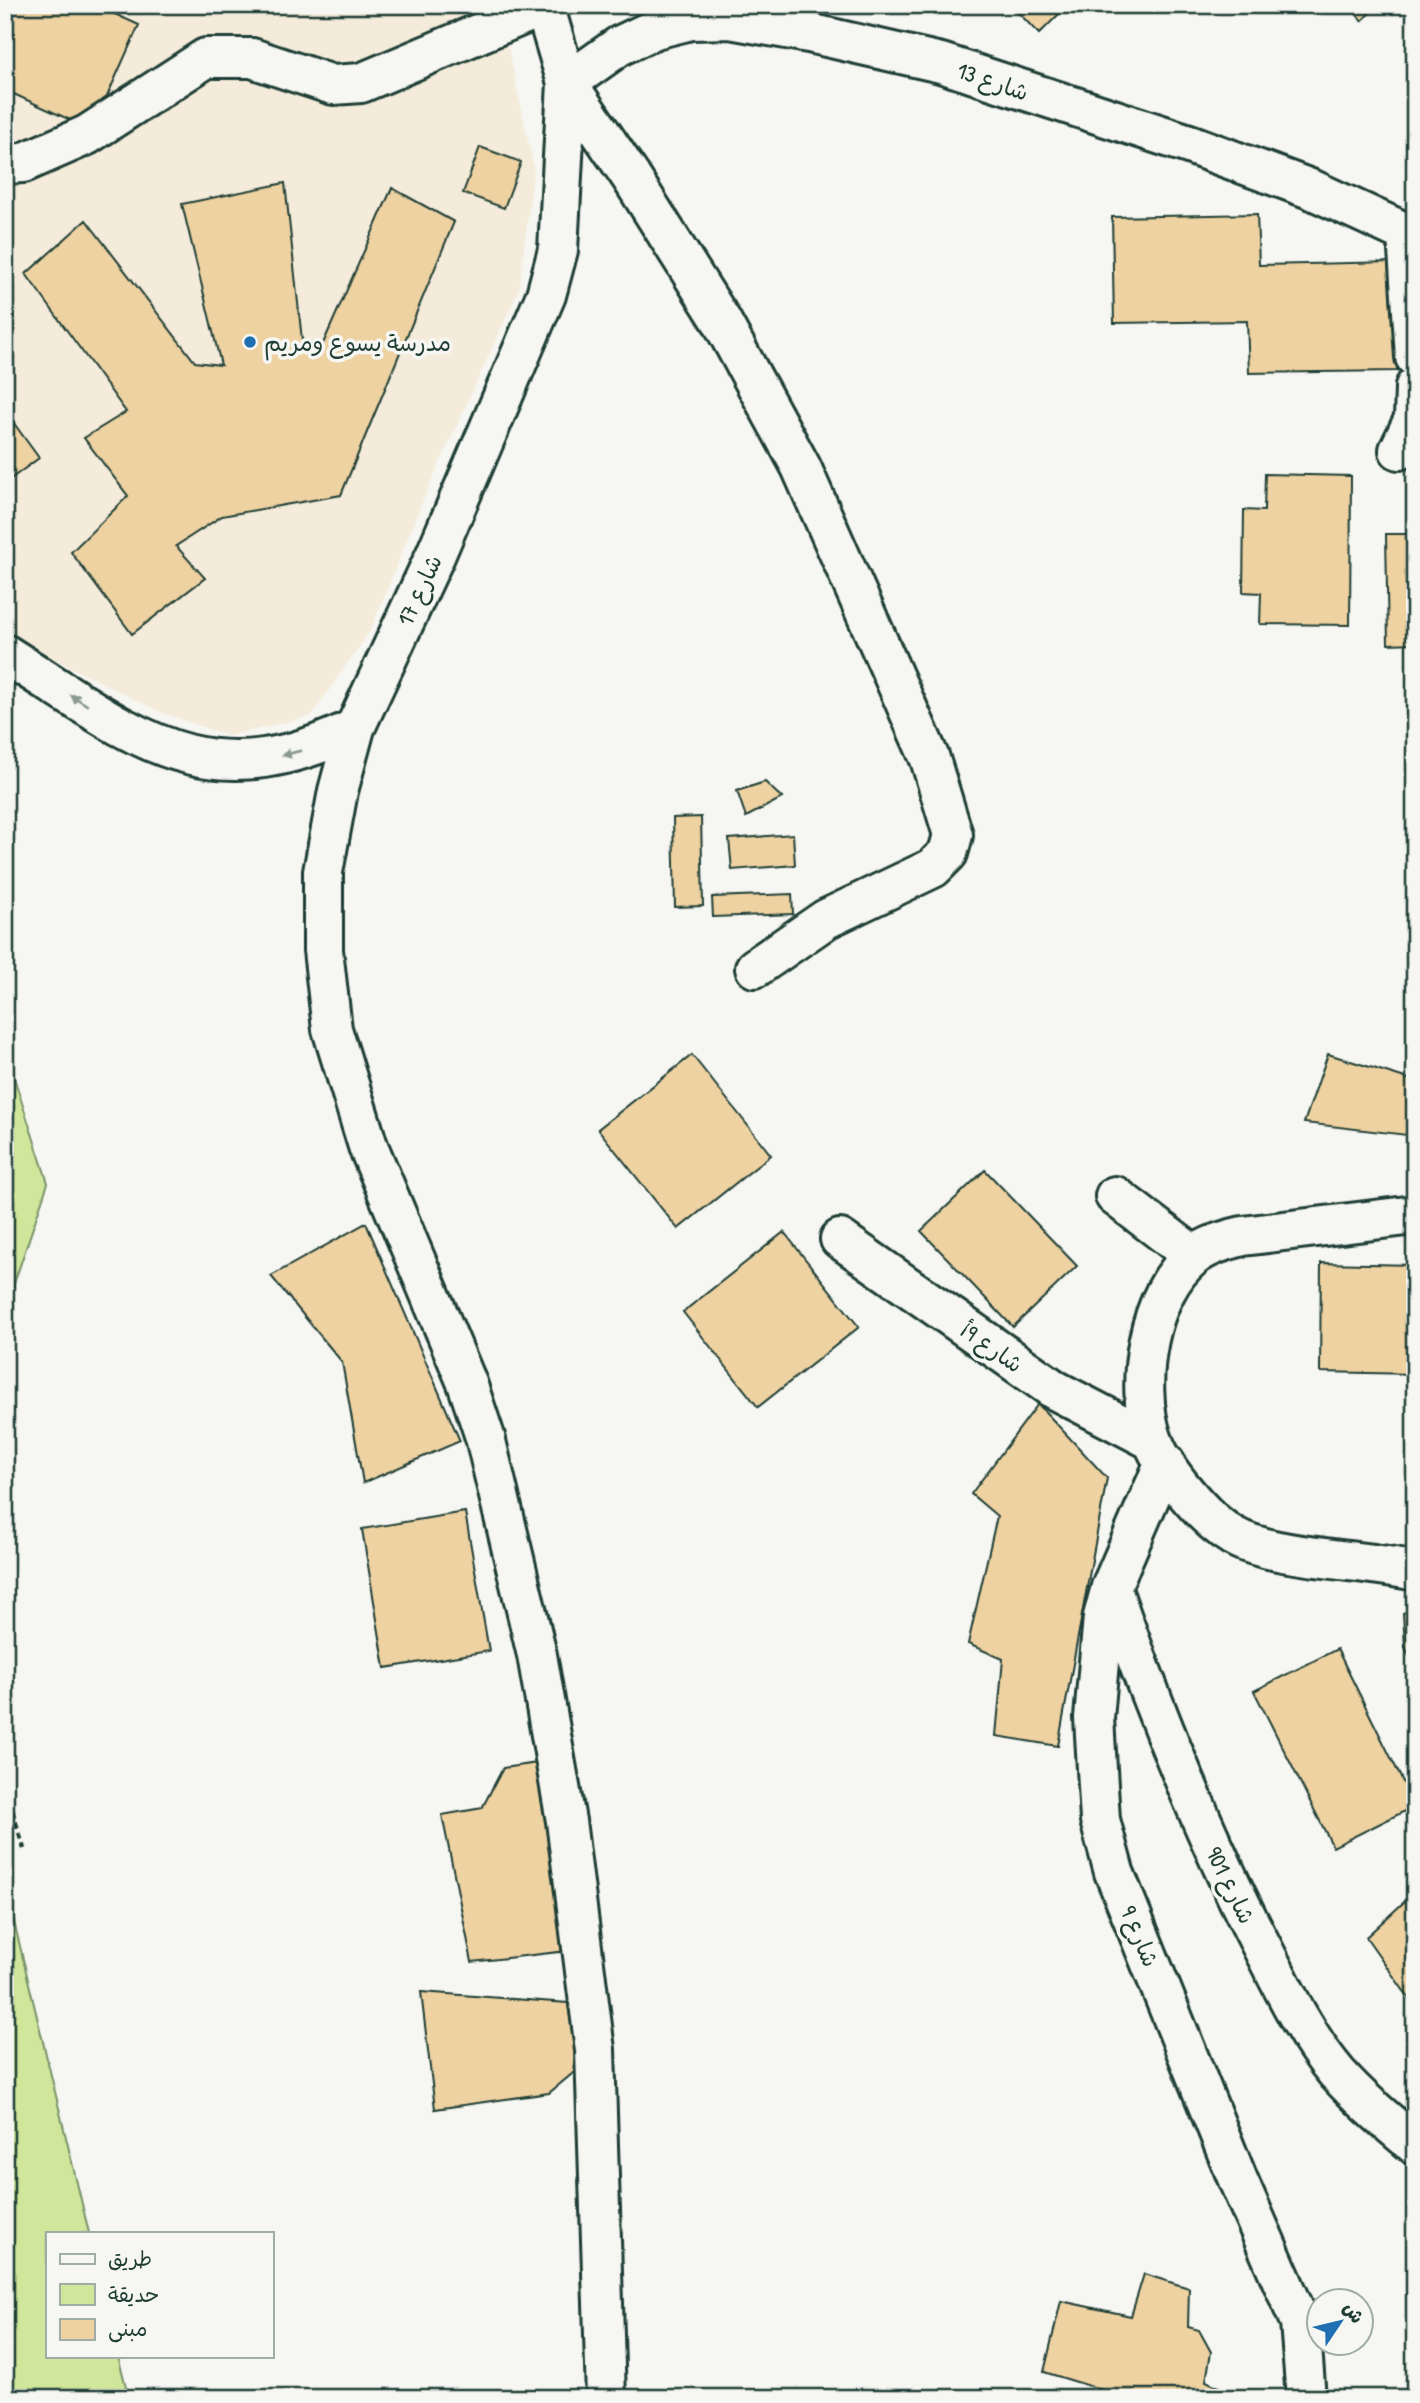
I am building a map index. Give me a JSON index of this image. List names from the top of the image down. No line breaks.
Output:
{"streets":{"street":["شارع 13","شارع 17","شارع 9أ","شارع 901","شارع 9"]},"crossings":[["شارع 13","شارع 17"],["شارع 9أ","شارع 9"],["شارع 901","شارع 9"]],"places":["مدرسة يسوع ومريم"],"legend":["طريق","حديقة","مبنى"],"north":"top right"}
